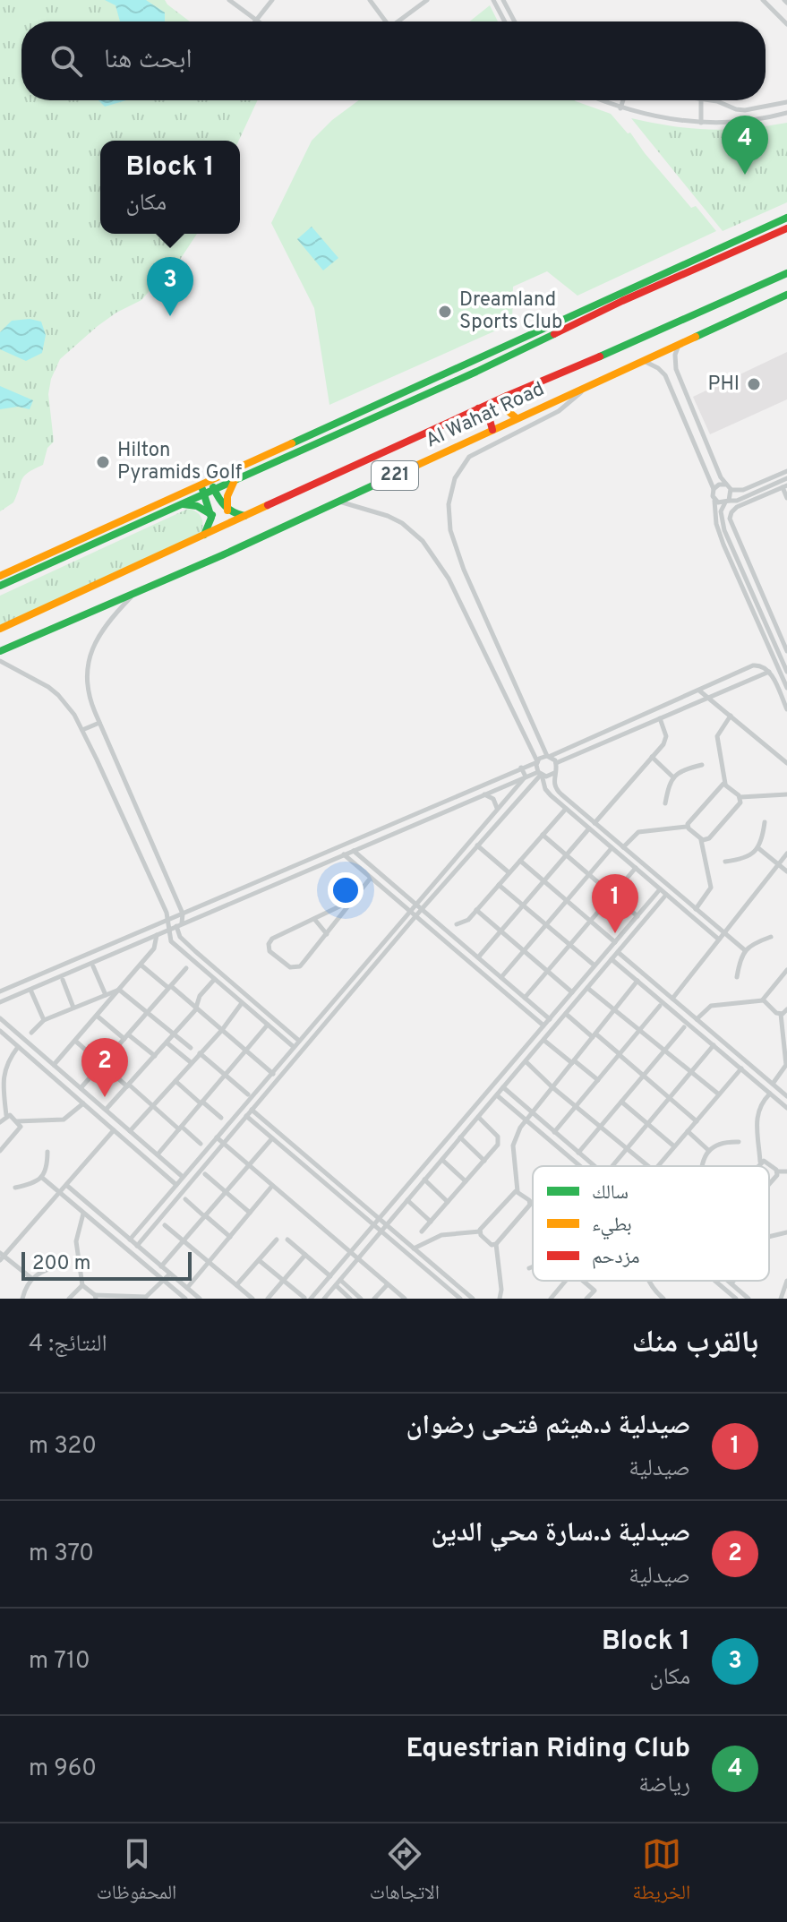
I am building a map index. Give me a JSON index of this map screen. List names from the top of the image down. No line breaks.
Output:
{"streets":{"main road":["Al Wahat Road","221"]},"places":["Dreamland Sports Club","PHI","Hilton Pyramids Golf"],"legend":["سالك","بطيء","مزدحم"],"scale_bar":"200 m","page":{"search":"ابحث هنا","pins":["4","3","1","2"],"popup":["Block 1","مكان"],"scale":"200 m","heading":["بالقرب منك","النتائج: 4"],"list":[{"mark":"1","name":"صيدلية د.هيثم فتحى رضوان","note":"صيدلية","value":"320 m"},{"mark":"2","name":"صيدلية د.سارة محي الدين","note":"صيدلية","value":"370 m"},{"mark":"3","name":"Block 1","note":"مكان","value":"710 m"},{"mark":"4","name":"Equestrian Riding Club","note":"رياضة","value":"960 m"}],"nav":["الخريطة","الاتجاهات","المحفوظات"]}}
